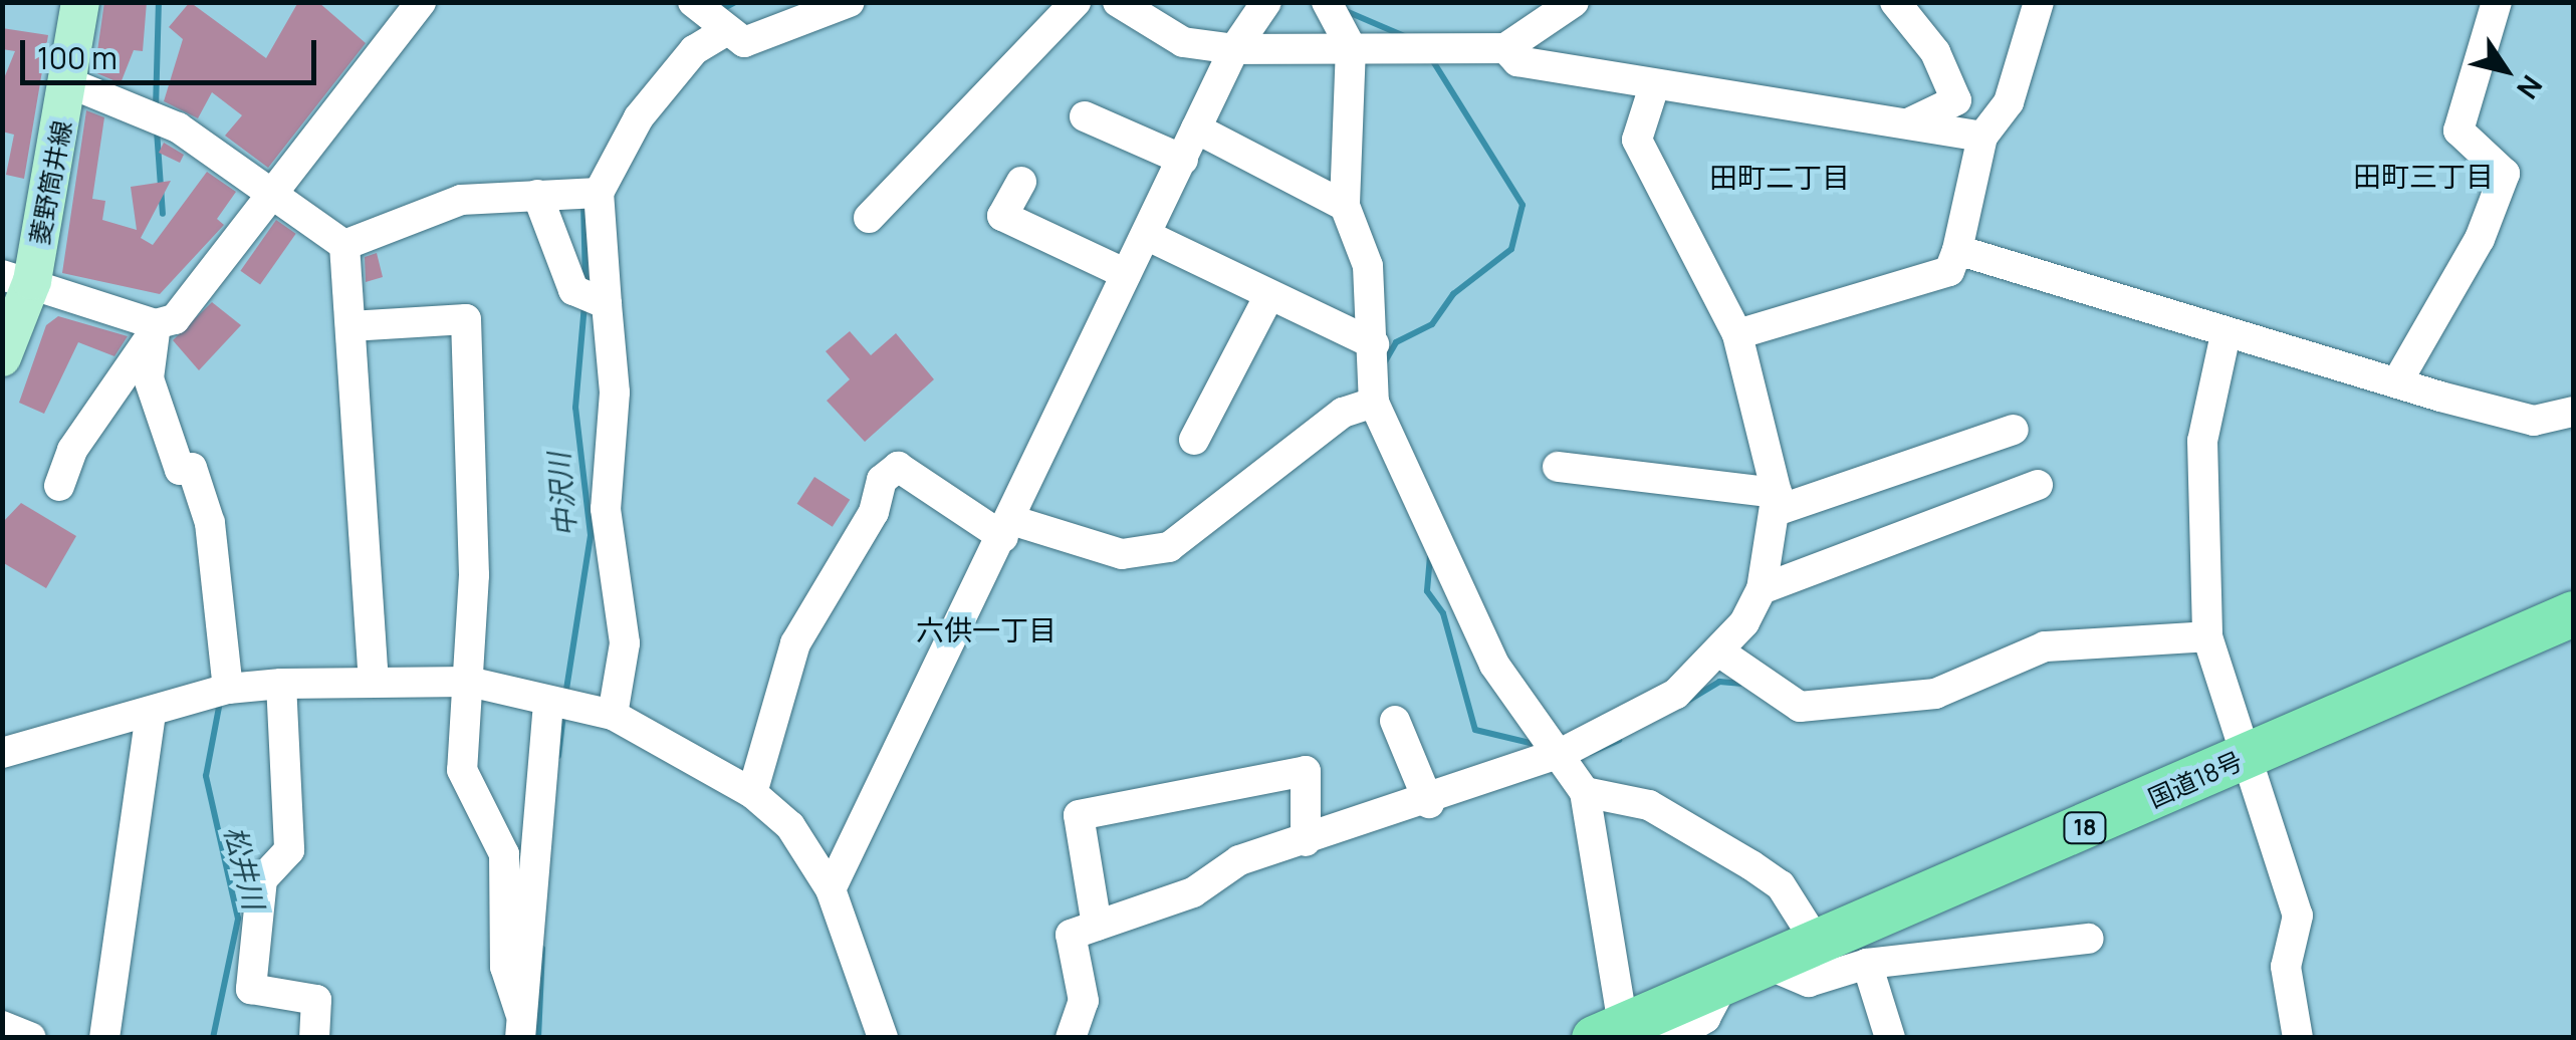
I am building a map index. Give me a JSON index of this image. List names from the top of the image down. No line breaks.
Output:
{"streets":{"highway":["国道18号","18"],"main road":["菱野筒井線"]},"districts":["田町三丁目","田町二丁目","六供一丁目"],"water":["中沢川","松井川"],"scale_bar":"100 m","north":"bottom right"}
